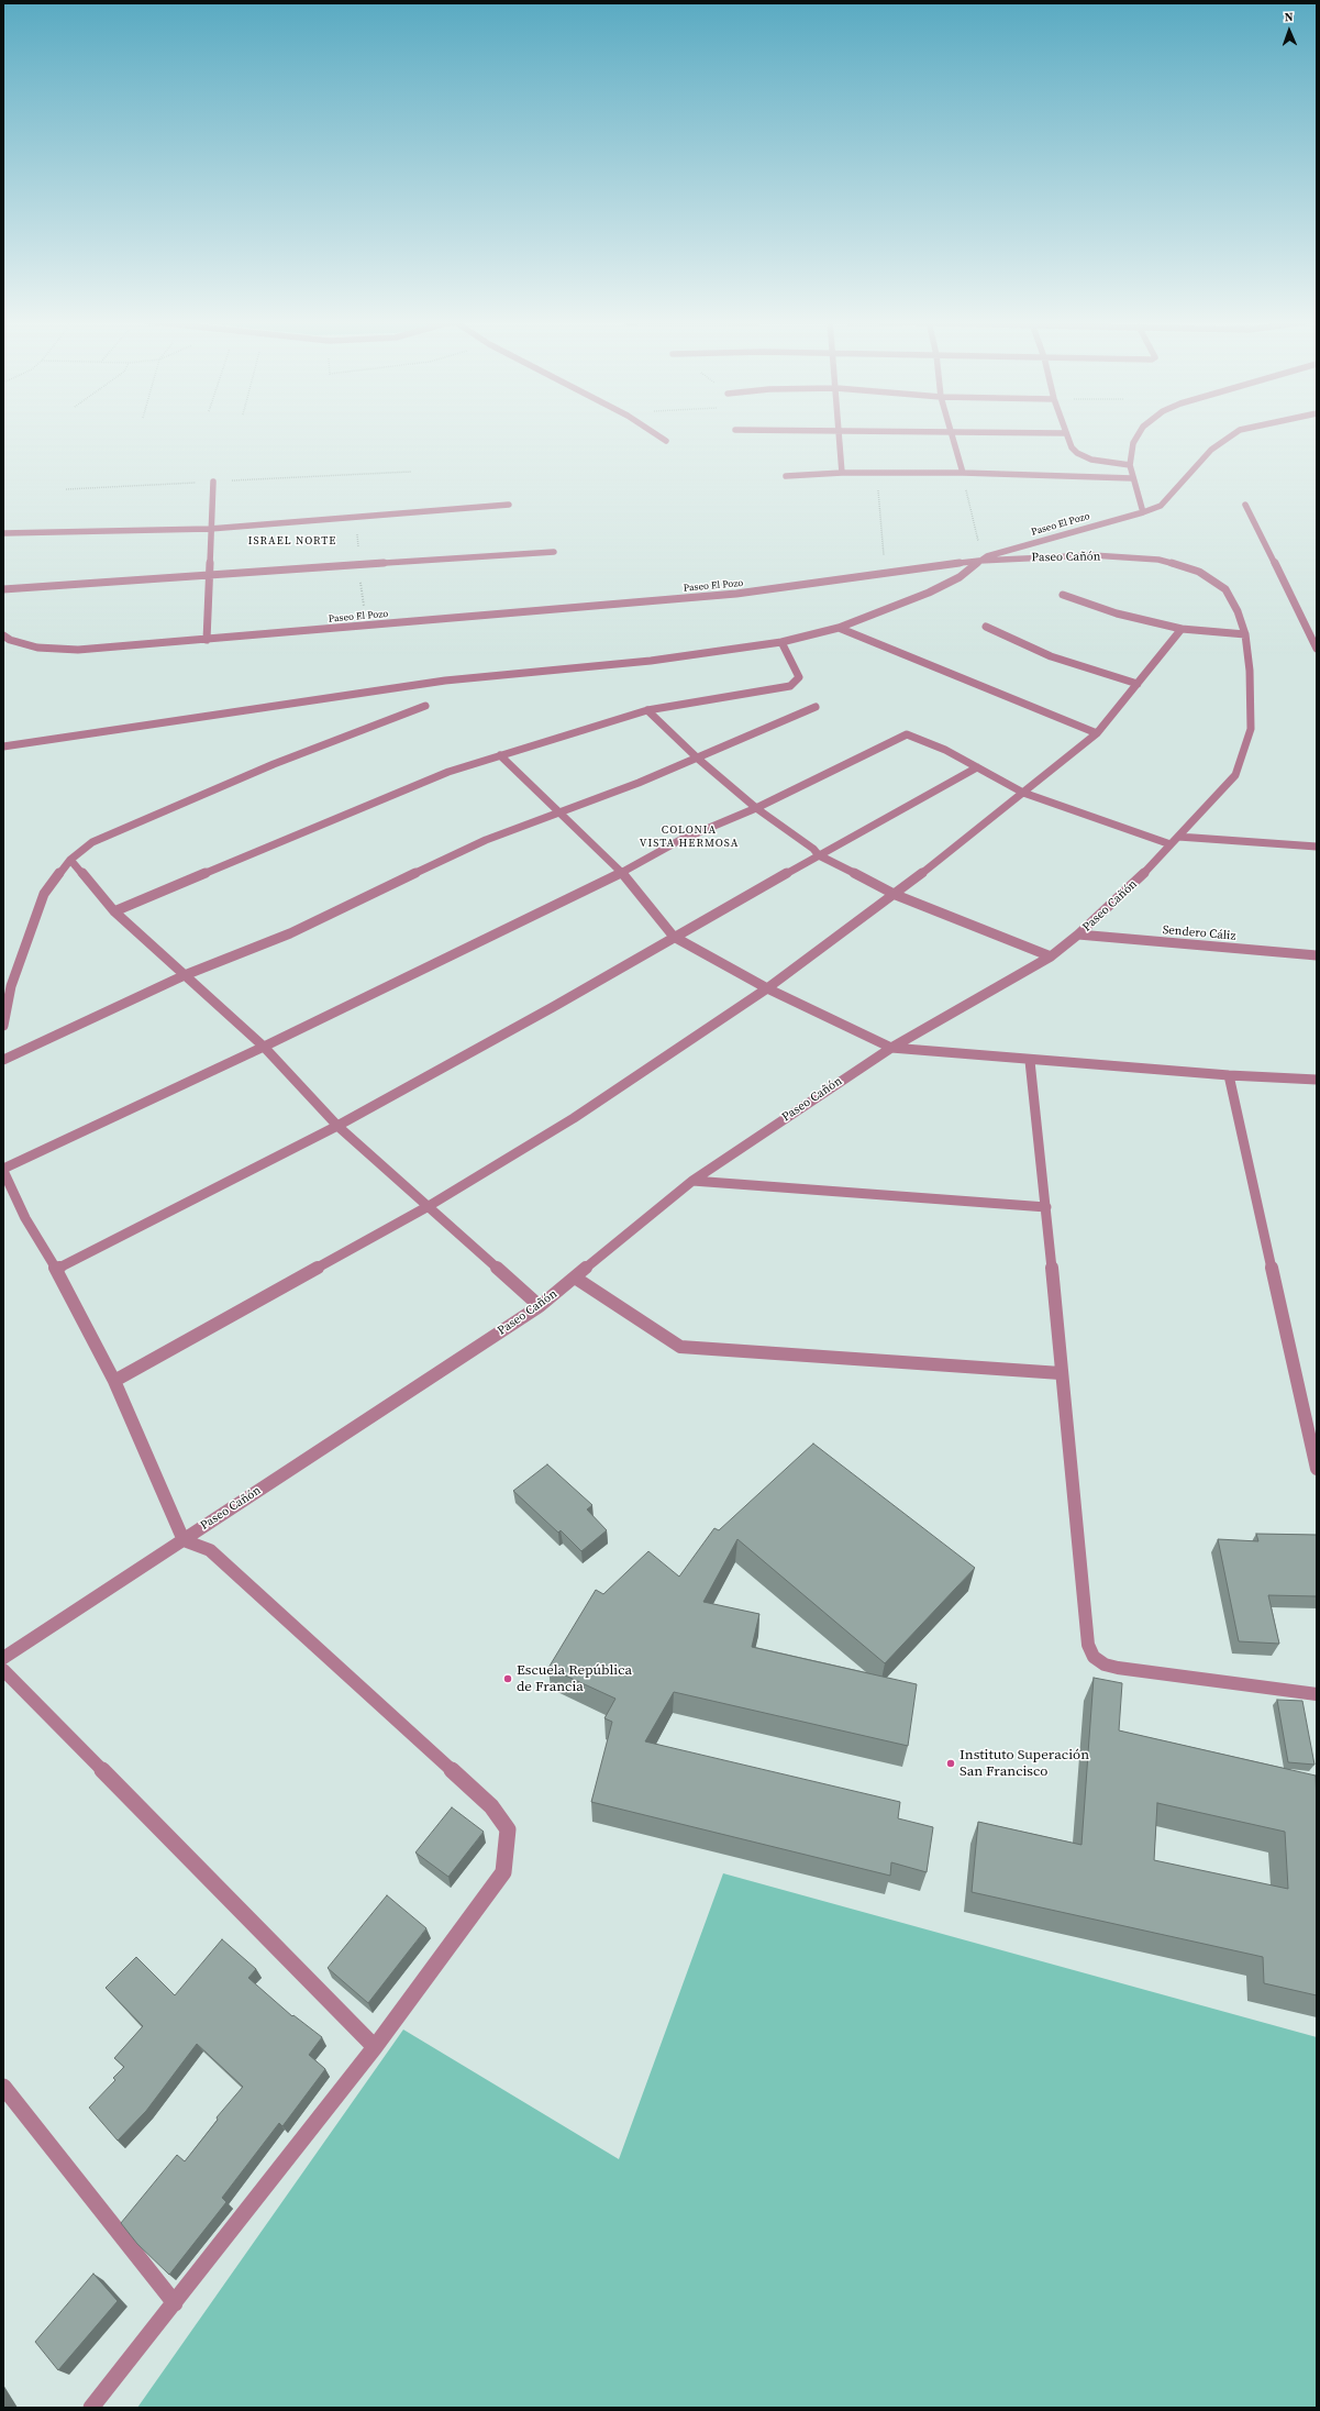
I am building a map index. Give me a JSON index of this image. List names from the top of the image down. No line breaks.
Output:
{"streets":{"street":["Paseo El Pozo","Paseo Cañón","Sendero Cáliz"]},"crossings":[["Paseo El Pozo","Paseo Cañón"],["Paseo Cañón","Sendero Cáliz"]],"districts":["ISRAEL NORTE","COLONIA VISTA HERMOSA"],"places":["Escuela República de Francia","Instituto Superación San Francisco"],"north":"top"}
